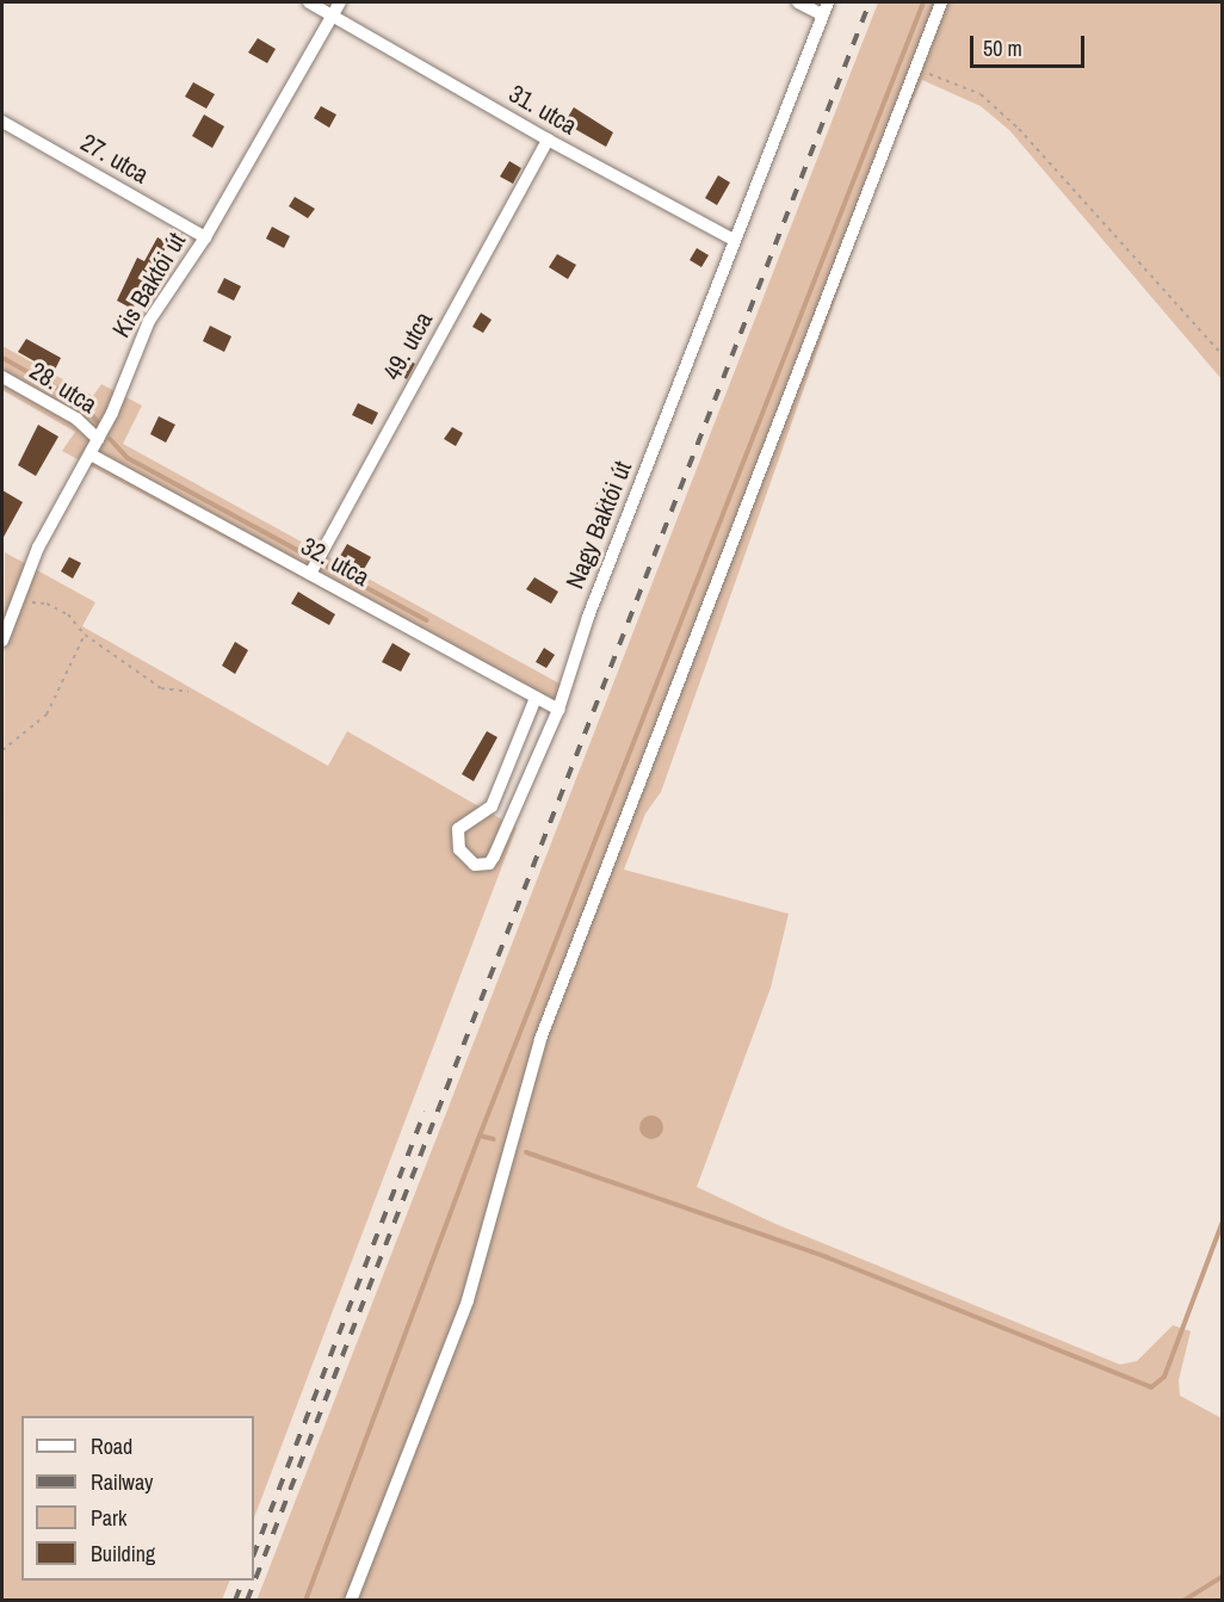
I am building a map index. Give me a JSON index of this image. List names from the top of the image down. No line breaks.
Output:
{"streets":{"street":["31. utca","27. utca","Kis Baktói út","49. utca","28. utca","Nagy Baktói út","32. utca"]},"crossings":[["31. utca","Kis Baktói út"],["31. utca","49. utca"],["31. utca","Nagy Baktói út"],["27. utca","Kis Baktói út"],["Kis Baktói út","28. utca"],["Kis Baktói út","32. utca"],["49. utca","32. utca"],["Nagy Baktói út","32. utca"]],"legend":["Road","Railway","Park","Building"],"scale_bar":"50 m"}
